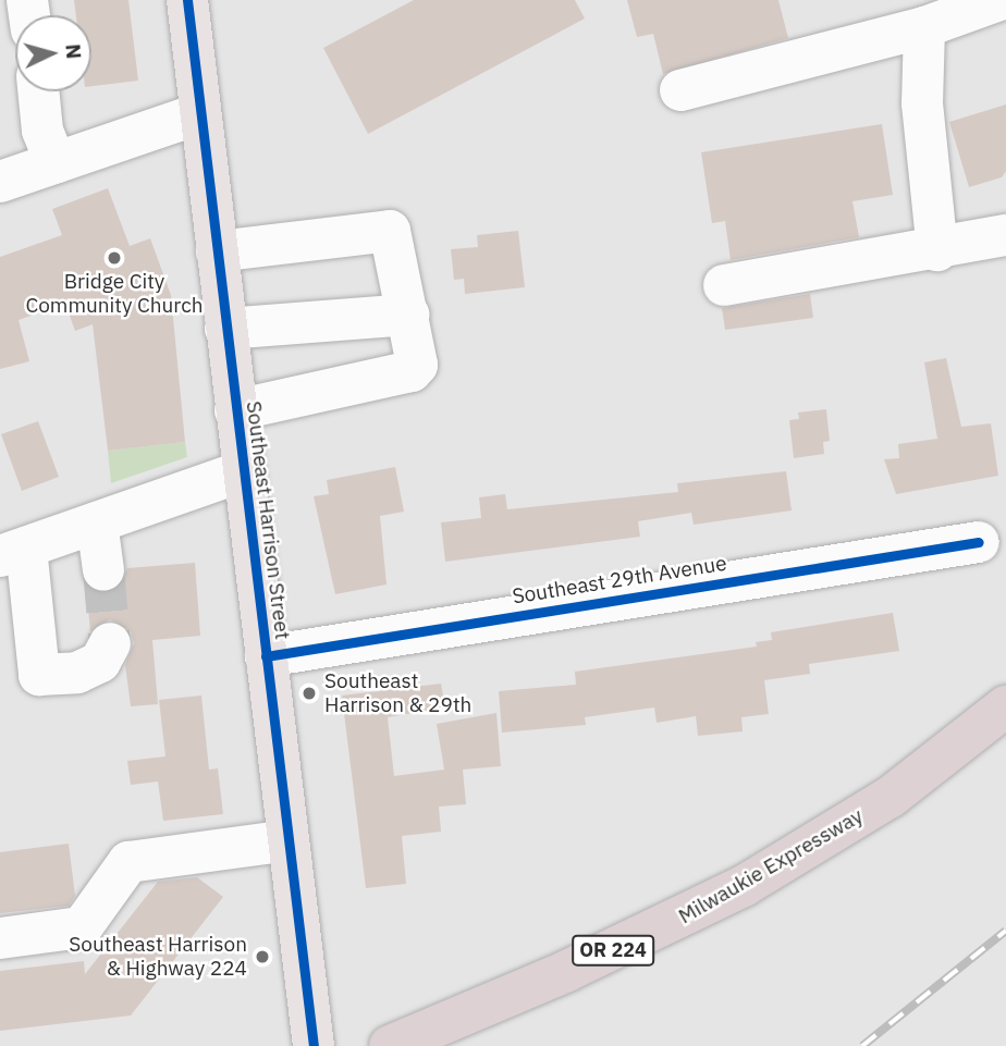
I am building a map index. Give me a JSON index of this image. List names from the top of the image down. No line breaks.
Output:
{"streets":{"highway":["Milwaukie Expressway","OR 224"],"main road":["Southeast Harrison Street"],"street":["Southeast 29th Avenue"]},"crossings":[["Southeast Harrison Street","Southeast 29th Avenue"]],"places":["Bridge City Community Church","Southeast Harrison & 29th","Southeast Harrison & Highway 224"],"north":"right"}
